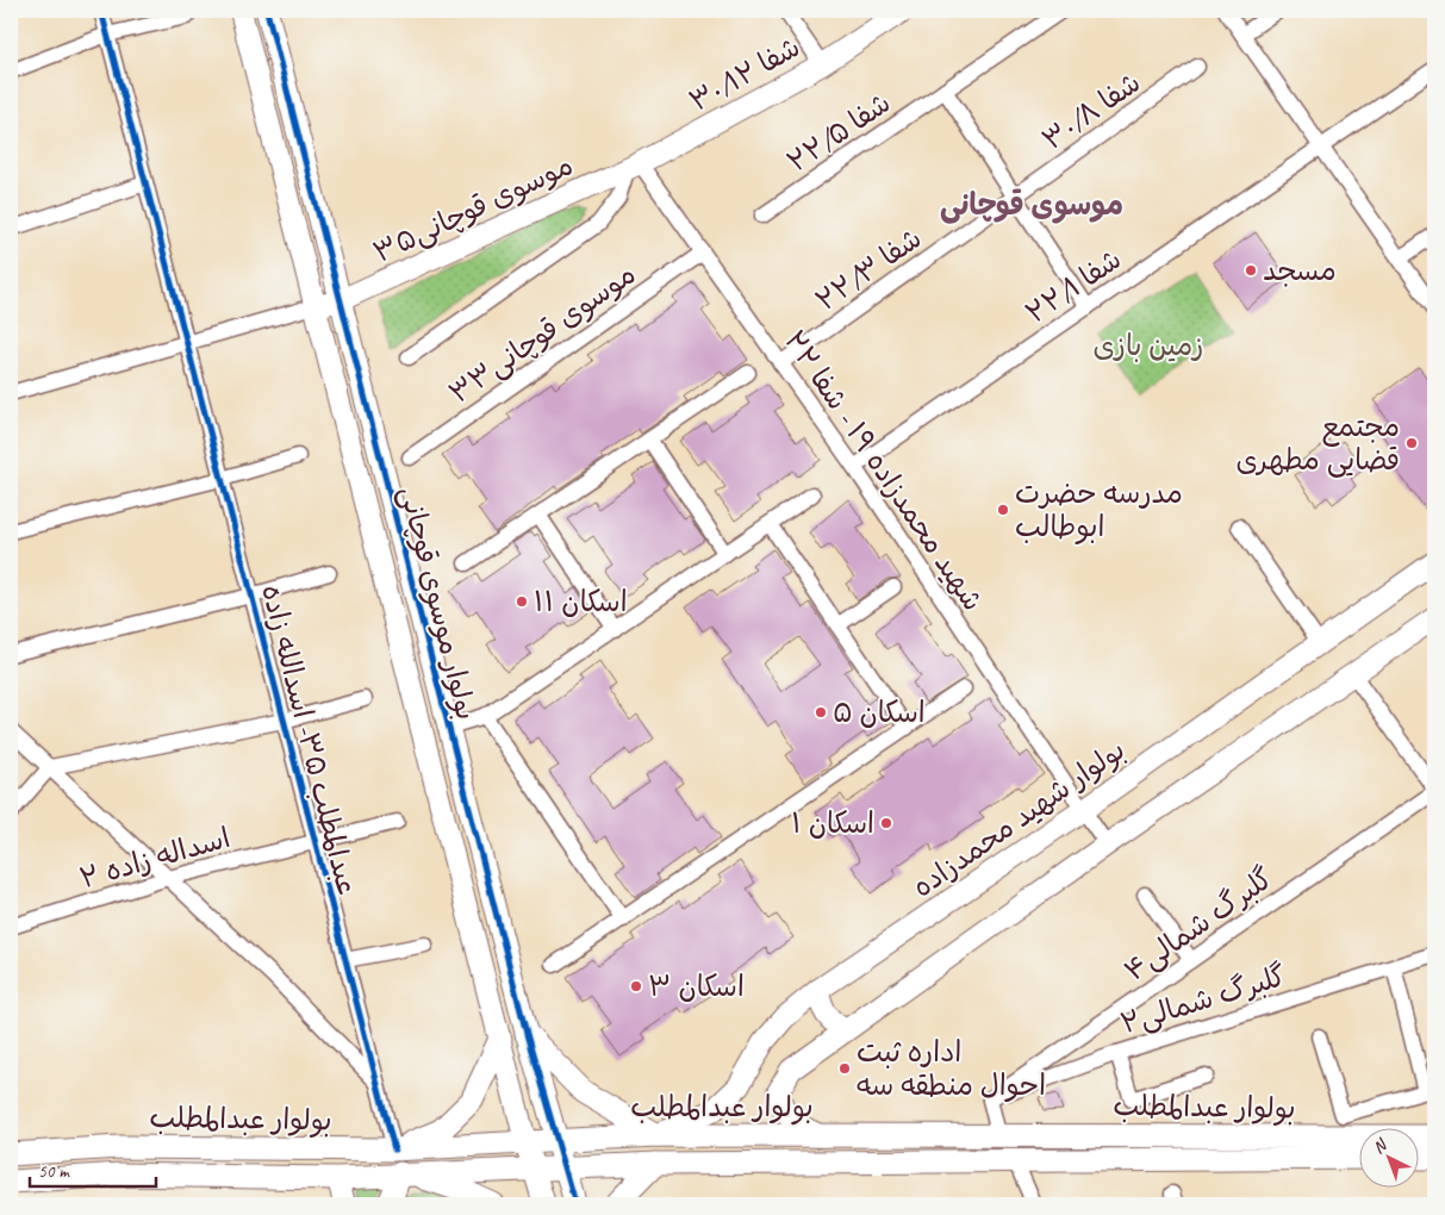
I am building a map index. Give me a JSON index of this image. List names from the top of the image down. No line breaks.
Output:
{"streets":{"main road":["بولوار عبدالمطلب"],"street":["شفا ۳۰/۱۲","شفا ۳۰/۸","شفا ۲۲/۵","موسوی قوچانی۳۵","شفا ۲۲/۳","۲۲/۱ شفا","موسوی قوچانی۳۳","شهید محمدزاده ۱۹ - شفا ۲۲","بولوار موسوی قوچانی","عبدالمطلب ۳۵- اسدالله زاده","بولوار شهید محمدزاده","اسداله زاده ۲","گلبرگ شمالی۴","گلبرگ شمالی۲"]},"crossings":[["شفا ۳۰/۱۲","موسوی قوچانی۳۵"],["شفا ۳۰/۱۲","شهید محمدزاده ۱۹ - شفا ۲۲"],["شفا ۳۰/۸","شفا ۲۲/۳"],["موسوی قوچانی۳۵","شهید محمدزاده ۱۹ - شفا ۲۲"],["موسوی قوچانی۳۵","بولوار موسوی قوچانی"],["شفا ۲۲/۳","شهید محمدزاده ۱۹ - شفا ۲۲"],["۲۲/۱ شفا","شهید محمدزاده ۱۹ - شفا ۲۲"],["موسوی قوچانی۳۳","شهید محمدزاده ۱۹ - شفا ۲۲"],["شهید محمدزاده ۱۹ - شفا ۲۲","بولوار شهید محمدزاده"],["بولوار موسوی قوچانی","بولوار عبدالمطلب"],["عبدالمطلب ۳۵- اسدالله زاده","اسداله زاده ۲"],["عبدالمطلب ۳۵- اسدالله زاده","بولوار عبدالمطلب"],["بولوار شهید محمدزاده","بولوار عبدالمطلب"],["گلبرگ شمالی۴","گلبرگ شمالی۲"]],"districts":["موسوی قوچانی"],"parks":["زمین بازی"],"places":["مسجد","مجتمع قضایی مطهری","مدرسه حضرت ابوطالب","اسکان ۱۱","اسکان ۵","اسکان ۱","اسکان ۳","اداره ثبت احوال منطقه سه"],"scale_bar":"50 m","north":"top left"}
